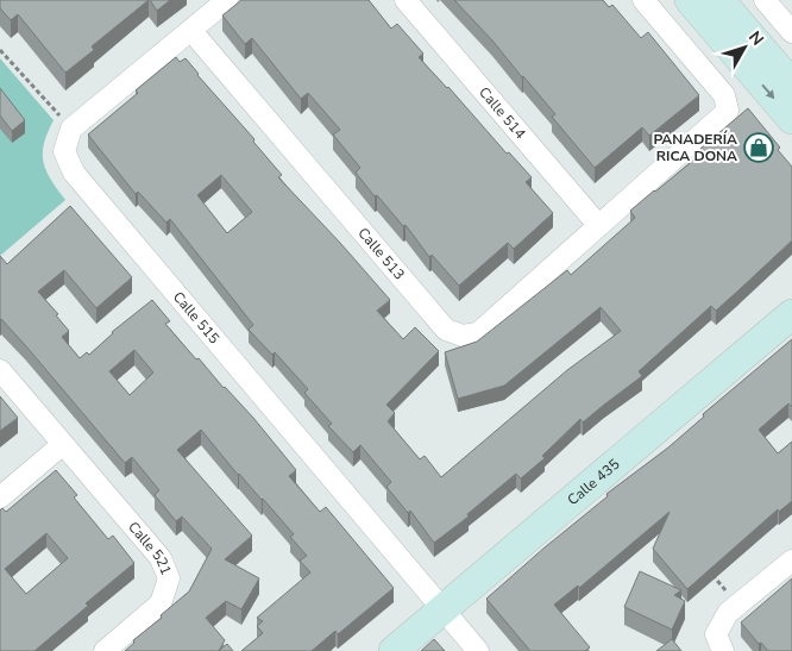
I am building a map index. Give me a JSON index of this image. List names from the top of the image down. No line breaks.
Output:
{"streets":{"street":["Calle 514","Calle 513","Calle 515","Calle 435","Calle 521"]},"crossings":[["Calle 514","Calle 513"],["Calle 515","Calle 435"]],"places":{"shop":["PANADERÍA RICA DONA"]},"north":"top right"}
